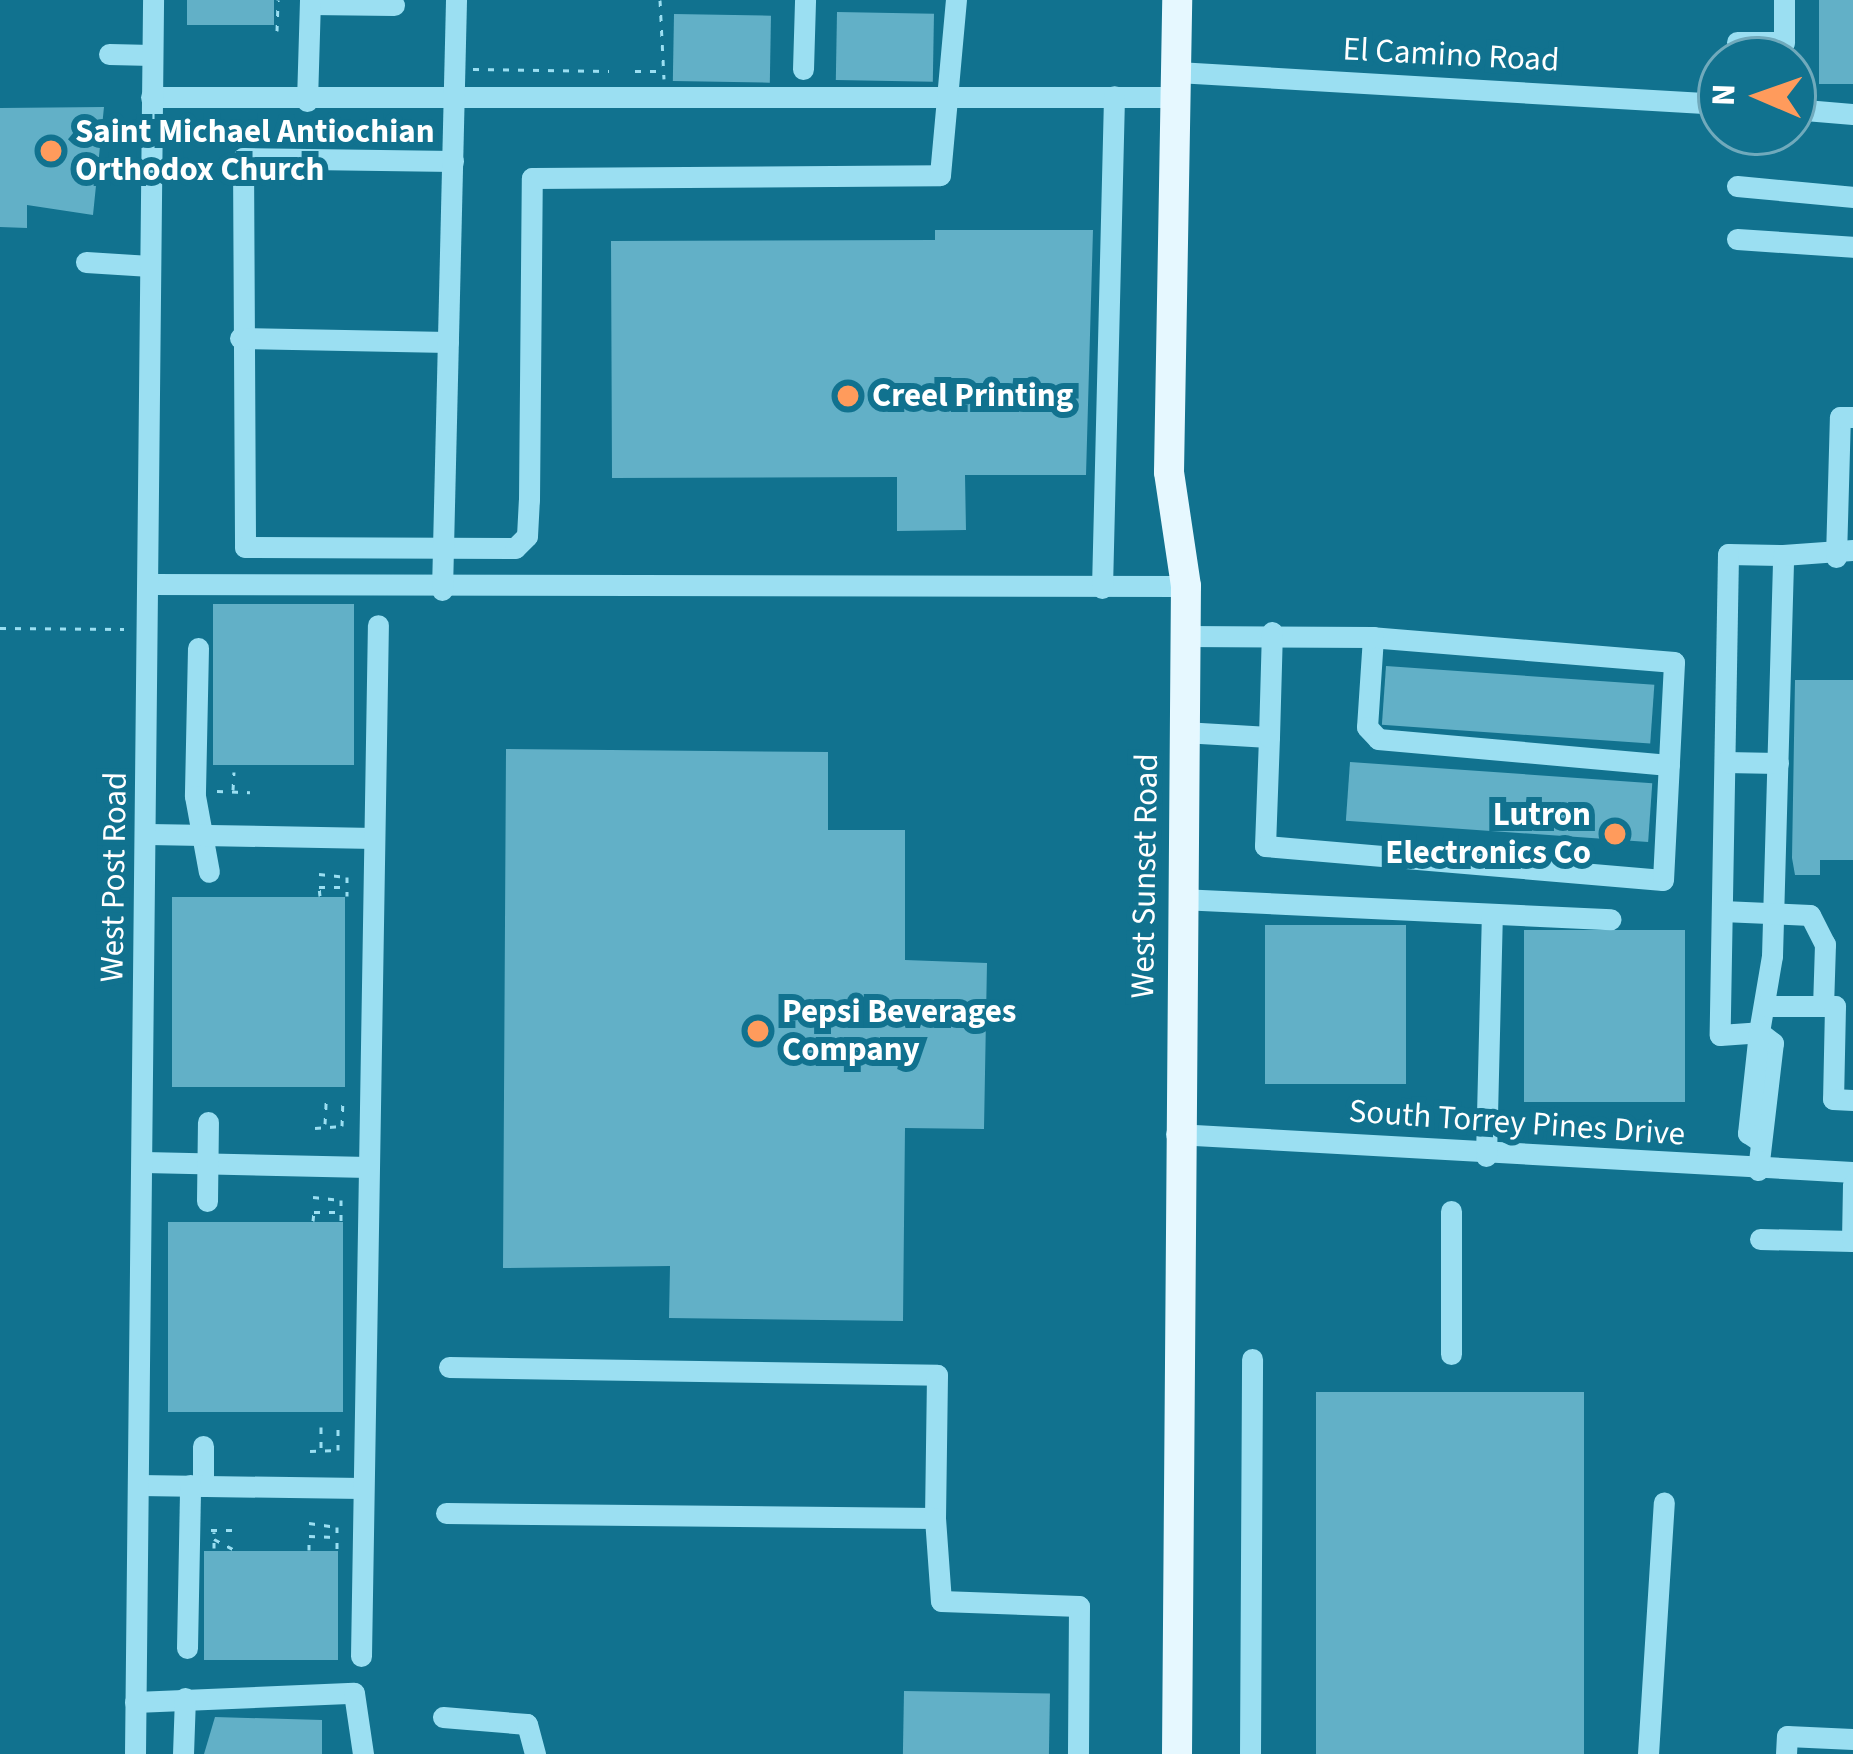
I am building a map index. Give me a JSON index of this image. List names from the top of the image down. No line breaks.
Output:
{"streets":{"main road":["West Sunset Road"],"street":["El Camino Road","West Post Road","South Torrey Pines Drive"]},"crossings":[["El Camino Road","West Sunset Road"],["El Camino Road","West Post Road"],["West Sunset Road","South Torrey Pines Drive"]],"places":["Saint Michael Antiochian Orthodox Church","Creel Printing","Lutron Electronics Co","Pepsi Beverages Company"],"north":"left"}
